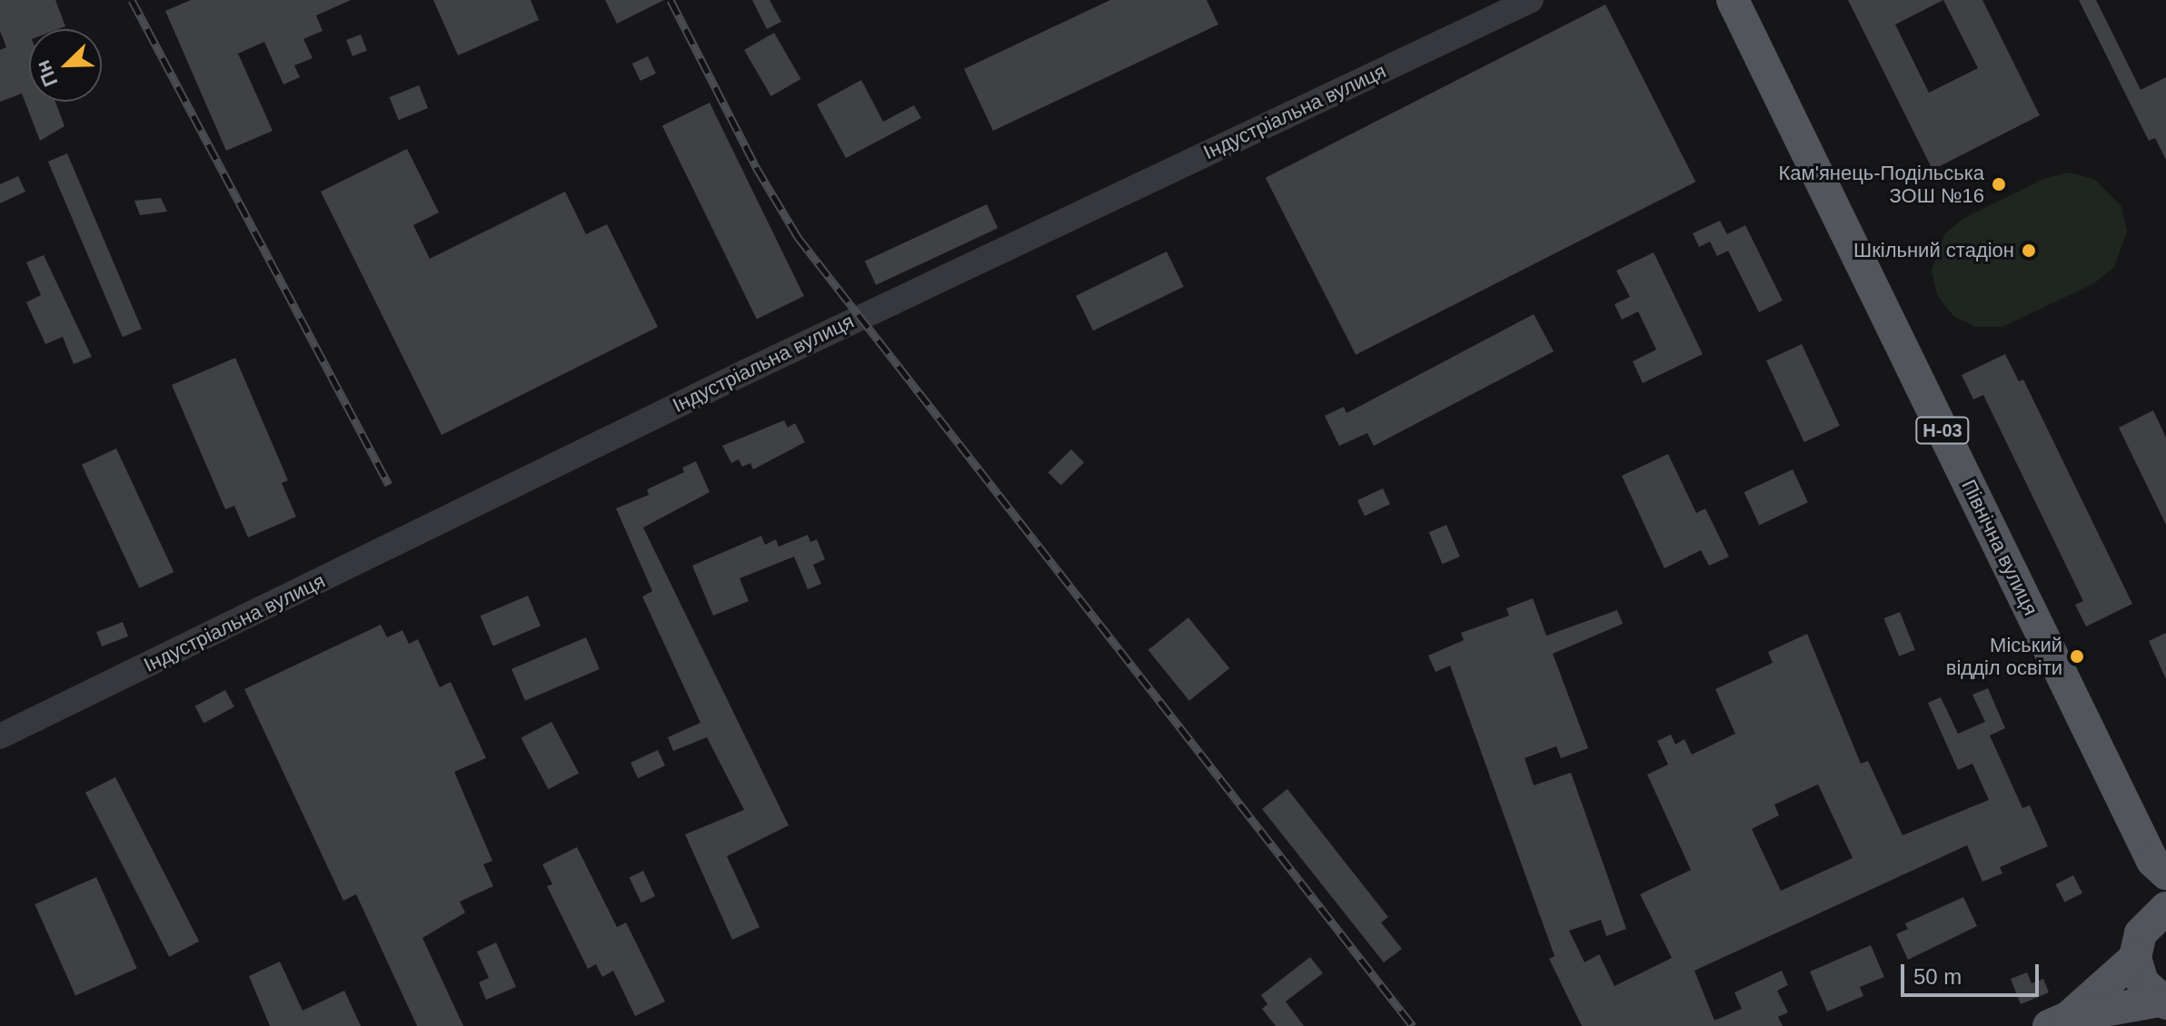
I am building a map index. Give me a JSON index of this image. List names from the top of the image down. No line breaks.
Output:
{"streets":{"main road":["Н-03","Північна вулиця"],"street":["Індустріальна вулиця"]},"crossings":[["Н-03","Північна вулиця"]],"places":["Кам'янець-Подільська ЗОШ №16","Шкільний стадіон","Міський відділ освіти"],"scale_bar":"50 m","north":"bottom left"}
